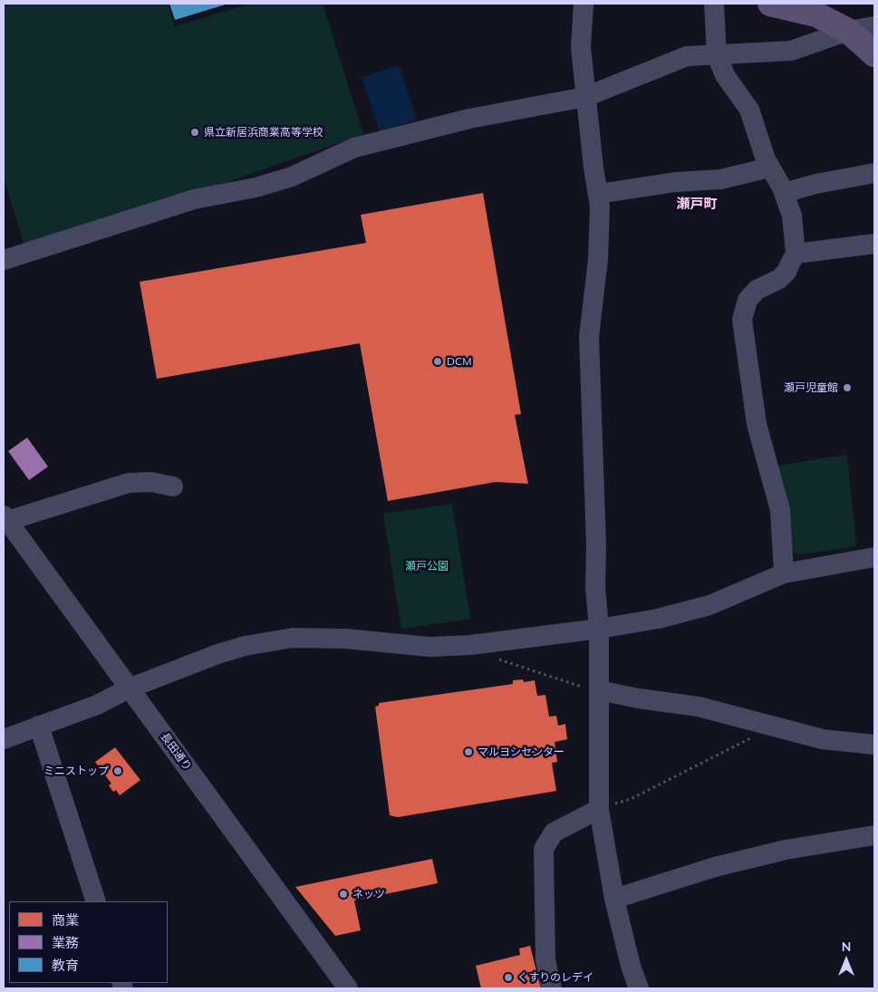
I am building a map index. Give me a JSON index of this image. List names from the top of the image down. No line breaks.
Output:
{"streets":{"street":["長田通り"]},"districts":["瀬戸町"],"parks":["瀬戸公園"],"places":["県立新居浜商業高等学校","DCM","瀬戸児童館","マルヨシセンター","ミニストップ","ネッツ","くすりのレデイ"],"legend":["商業","業務","教育"],"north":"top"}
